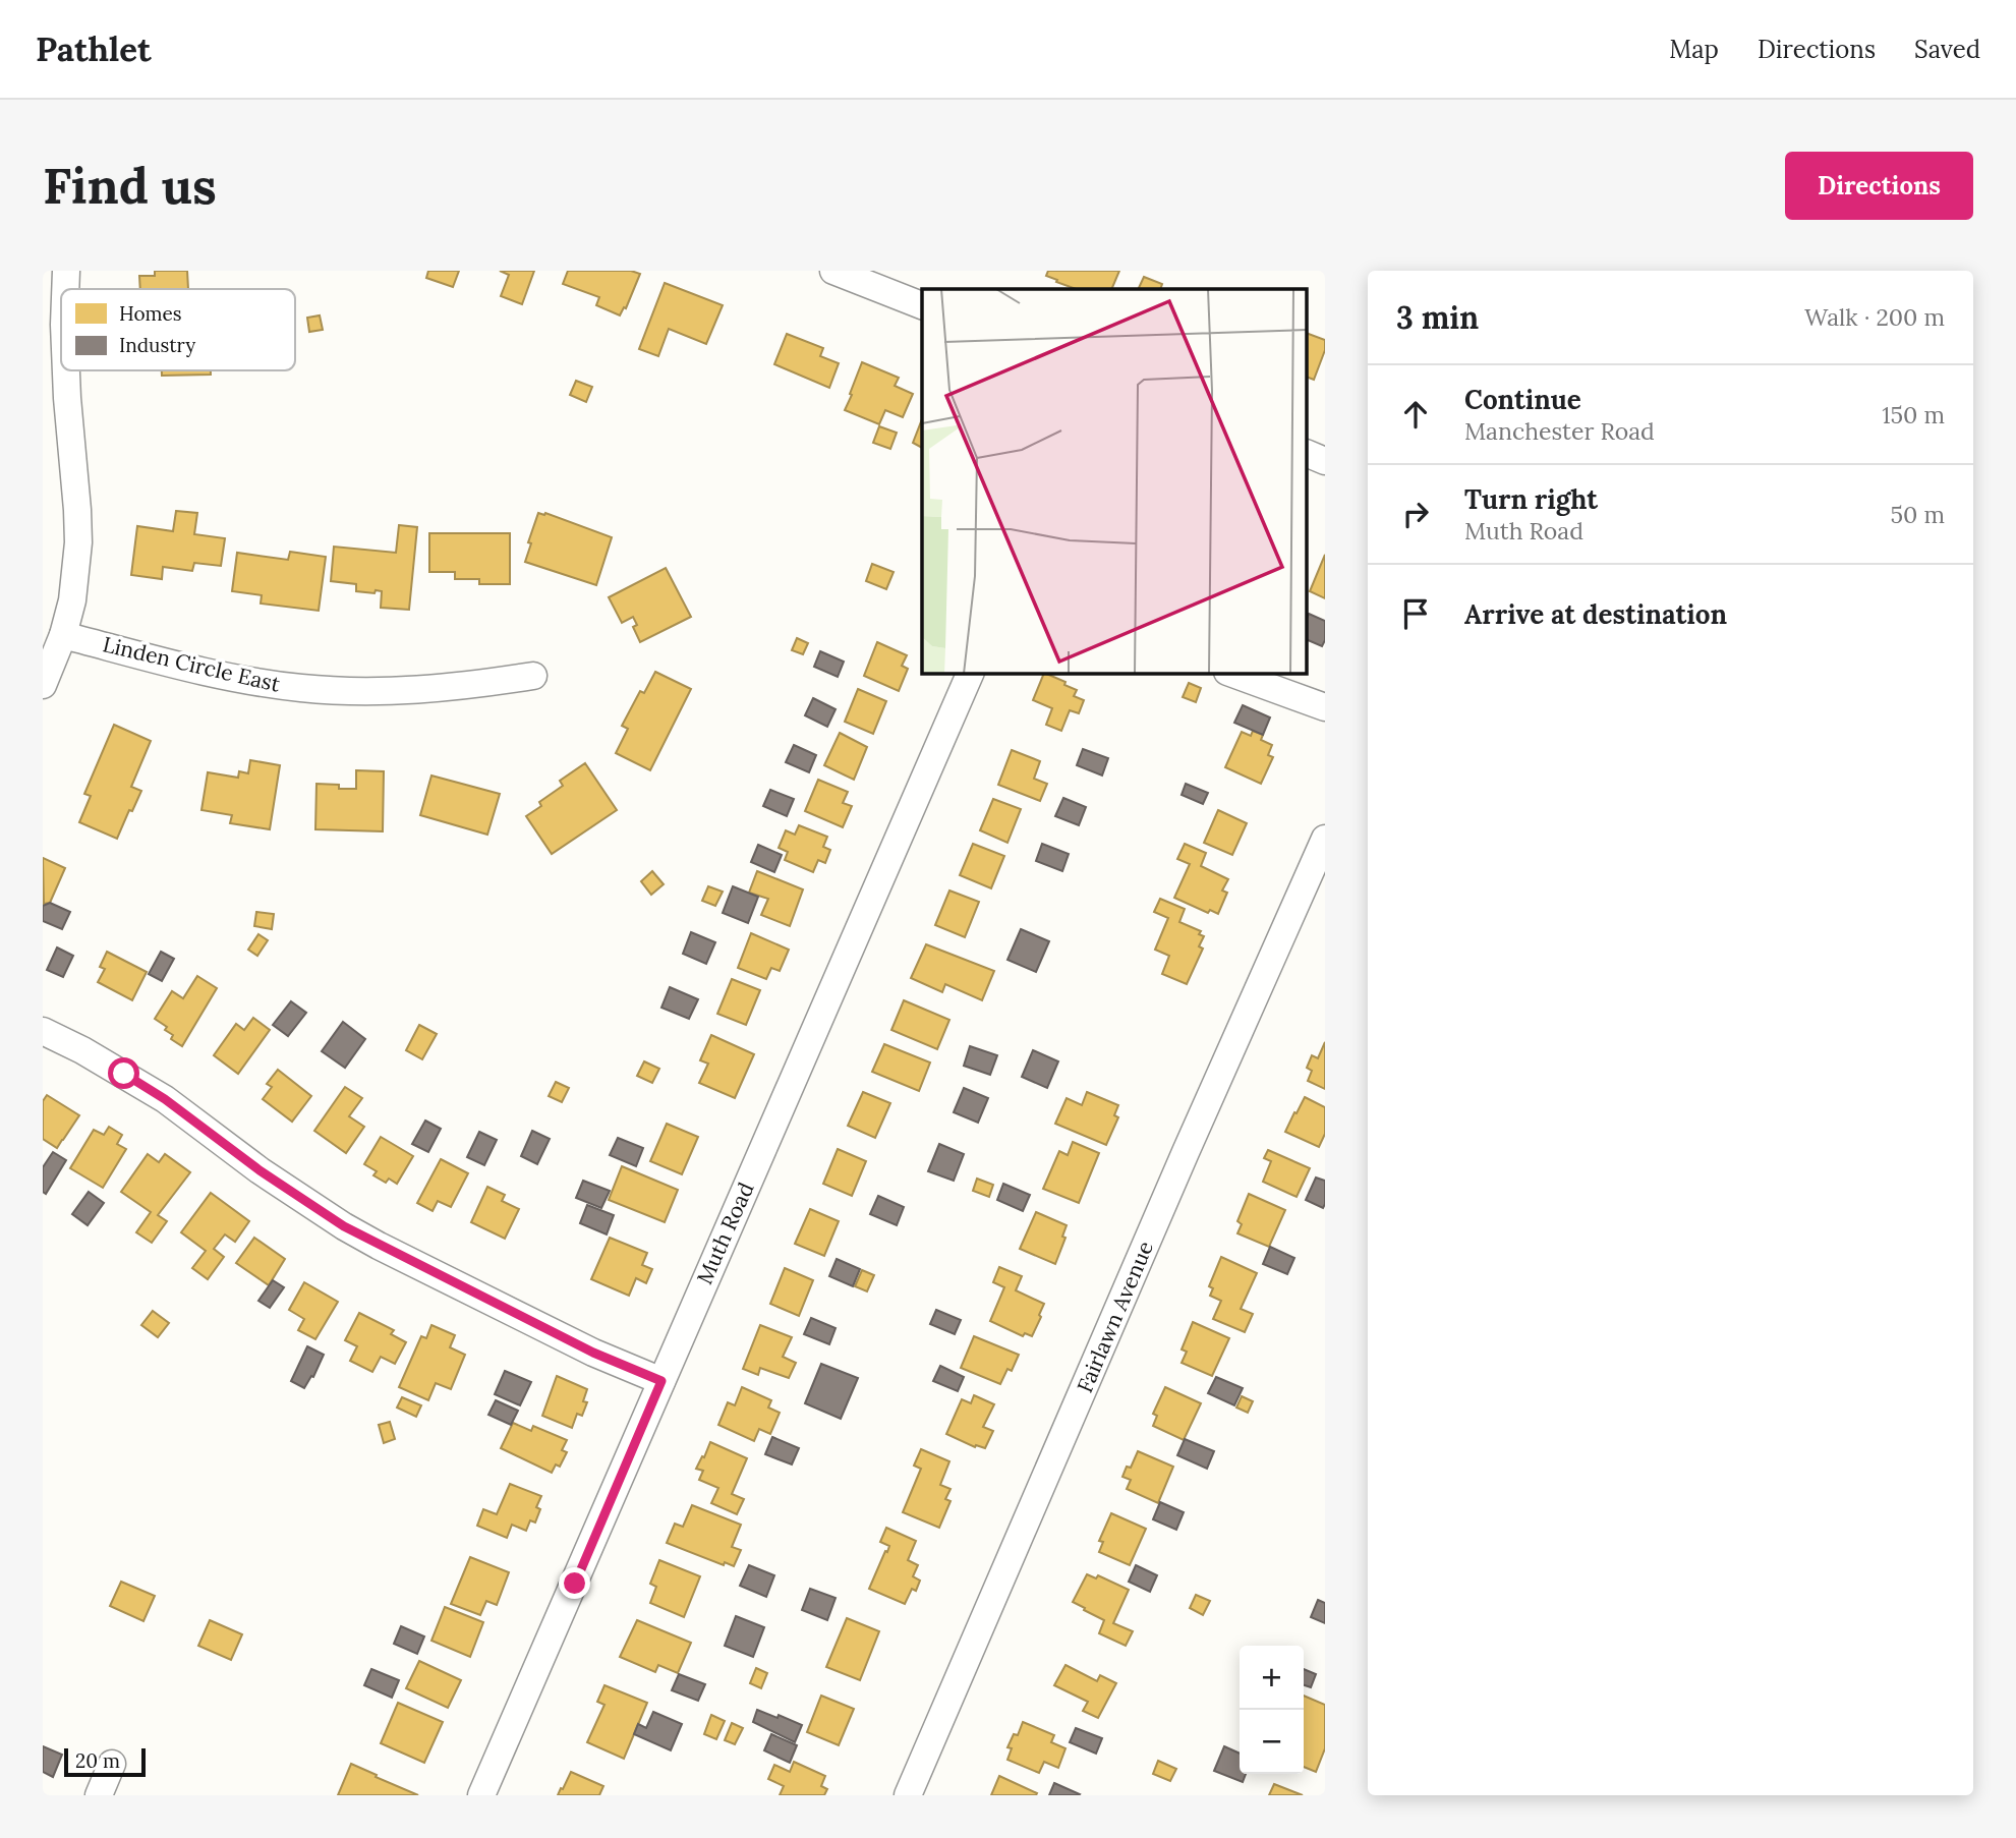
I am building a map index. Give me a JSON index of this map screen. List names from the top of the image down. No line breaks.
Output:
{"streets":{"street":["Linden Circle East","Muth Road","Fairlawn Avenue"]},"legend":["Homes","Industry"],"scale_bar":"20 m","page":{"header":"Pathlet","nav":["Map","Directions","Saved"],"buttons":"Directions","title":"Find us","heading":["3 min","Walk · 200 m"],"list":[["Continue","Manchester Road","150 m"],["Turn right","Muth Road","50 m"],"Arrive at destination"],"map_buttons":["+","−"],"scale":"20 m"}}
